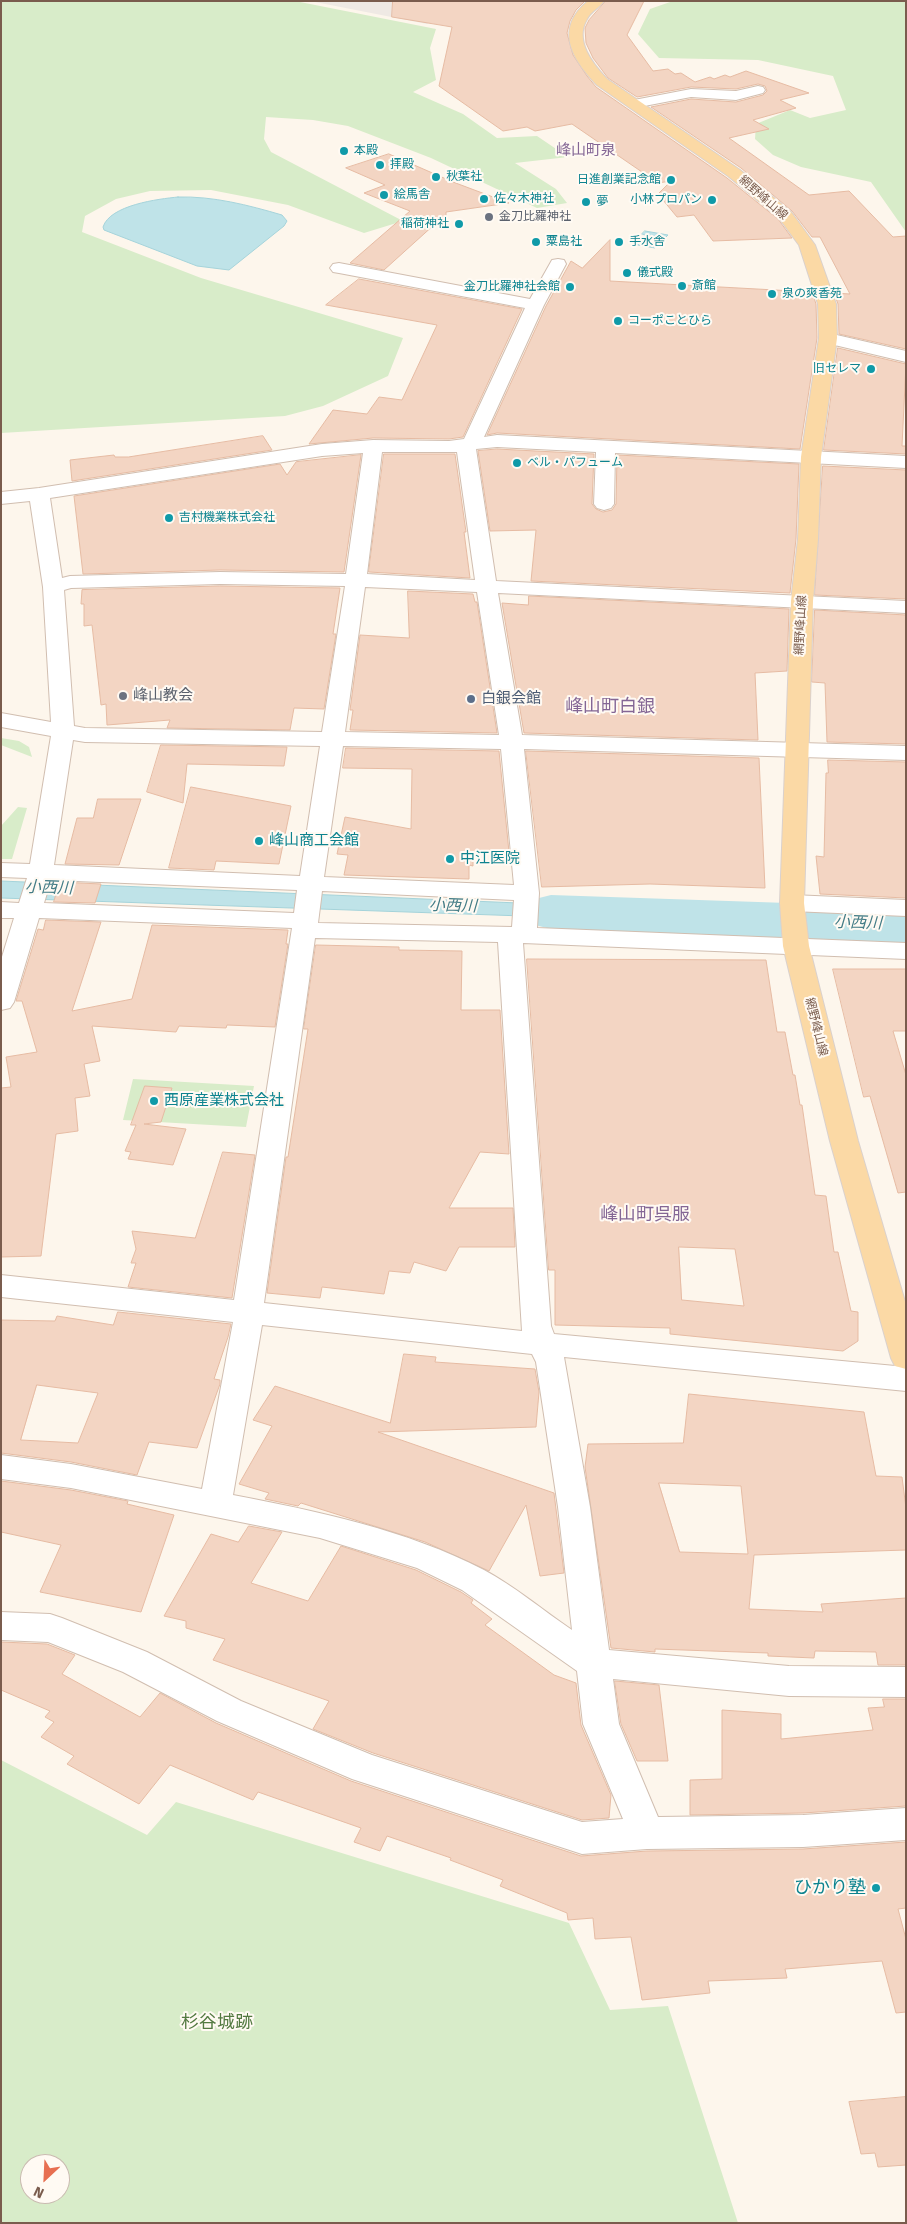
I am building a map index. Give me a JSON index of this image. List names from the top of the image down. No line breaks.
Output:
{"streets":{"main road":["網野峰山線"]},"districts":["峰山町泉","峰山町白銀","峰山町呉服"],"water":["小西川"],"parks":["杉谷城跡"],"places":["本殿","拝殿","秋葉社","日進創業記念館","絵馬舎","佐々木神社","小林プロパン","夢","金刀比羅神社","稲荷神社","粟島社","手水舎","儀式殿","斎館","金刀比羅神社会館","泉の爽香苑","コーポことひら","旧セレマ","ベル・パフューム","吉村機業株式会社","峰山教会","白銀会館","峰山商工会館","中江医院","西原産業株式会社","ひかり塾"],"north":"bottom left"}
